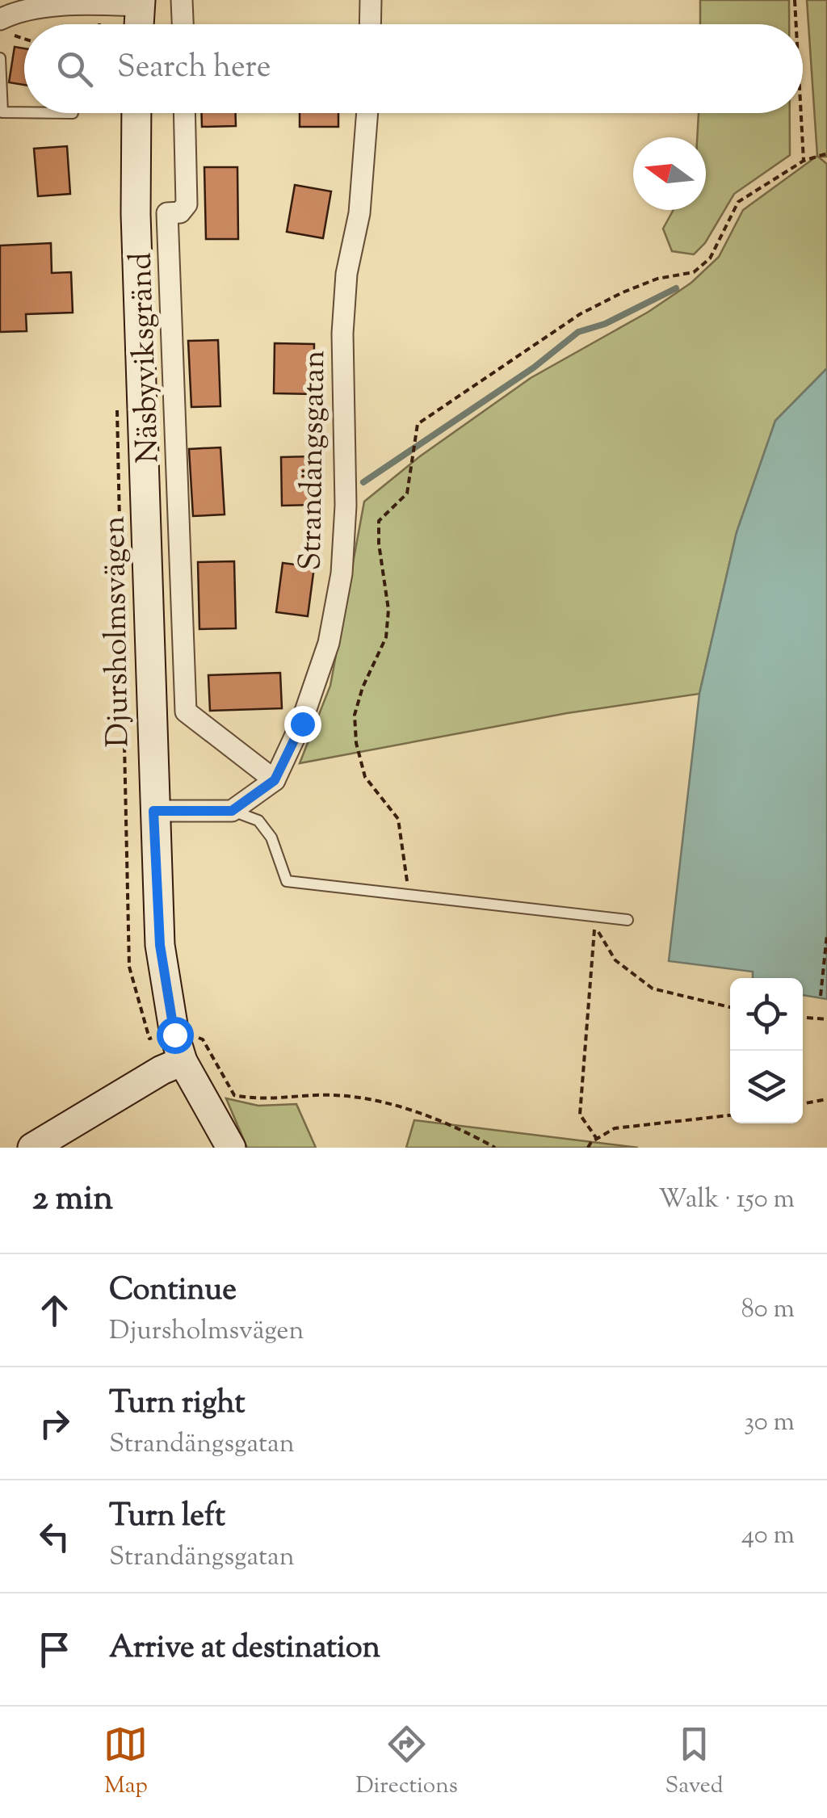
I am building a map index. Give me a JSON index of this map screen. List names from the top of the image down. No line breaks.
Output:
{"streets":{"street":["Näsbyviksgränd","Strandängsgatan","Djursholmsvägen"]},"crossings":[["Näsbyviksgränd","Strandängsgatan"],["Näsbyviksgränd","Djursholmsvägen"]],"north":"left","page":{"search":"Search here","heading":["2 min","Walk · 150 m"],"list":[["Continue","Djursholmsvägen","80 m"],["Turn right","Strandängsgatan","30 m"],["Turn left","Strandängsgatan","40 m"],"Arrive at destination"],"nav":["Map","Directions","Saved"]}}
